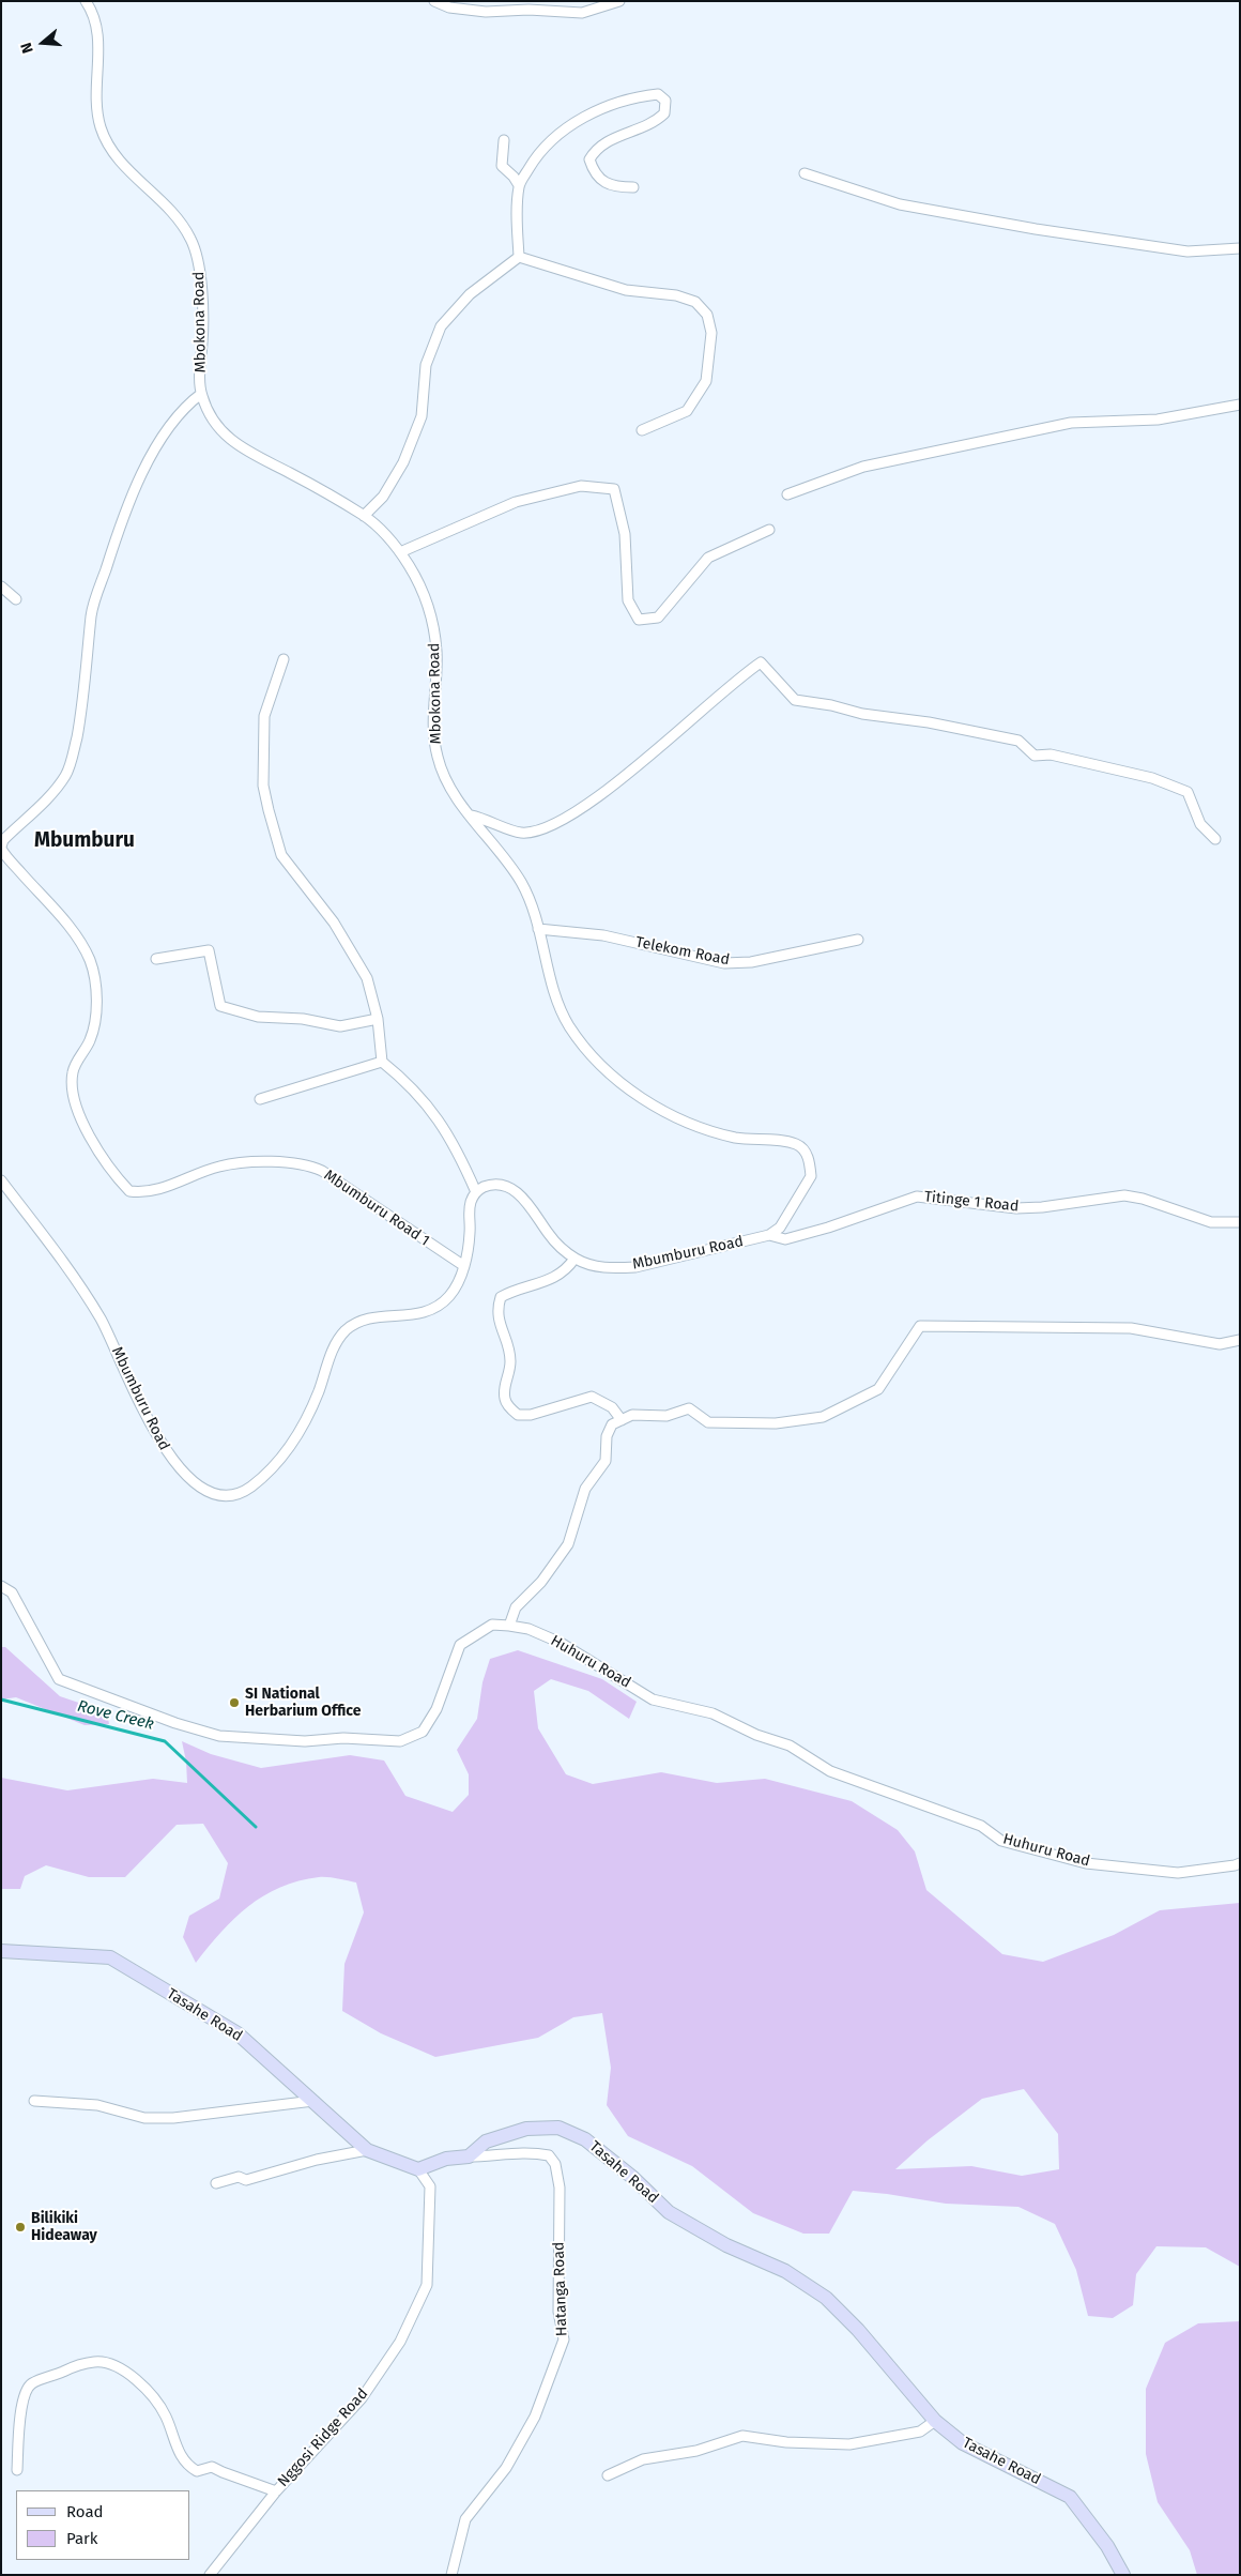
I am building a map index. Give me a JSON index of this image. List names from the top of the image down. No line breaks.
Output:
{"streets":{"street":["Mbokona Road","Telekom Road","Titinge 1 Road","Mbumburu Road 1","Mbumburu Road","Huhuru Road","Tasahe Road","Hatanga Road","Nggosi Ridge Road"]},"crossings":[["Mbokona Road","Telekom Road"],["Mbokona Road","Titinge 1 Road"],["Mbokona Road","Mbumburu Road"],["Titinge 1 Road","Mbumburu Road"],["Mbumburu Road 1","Mbumburu Road"],["Tasahe Road","Hatanga Road"],["Tasahe Road","Nggosi Ridge Road"]],"districts":["Mbumburu"],"water":["Rove Creek"],"places":["SI National Herbarium Office","Bilikiki Hideaway"],"legend":["Road","Park"],"north":"left"}
